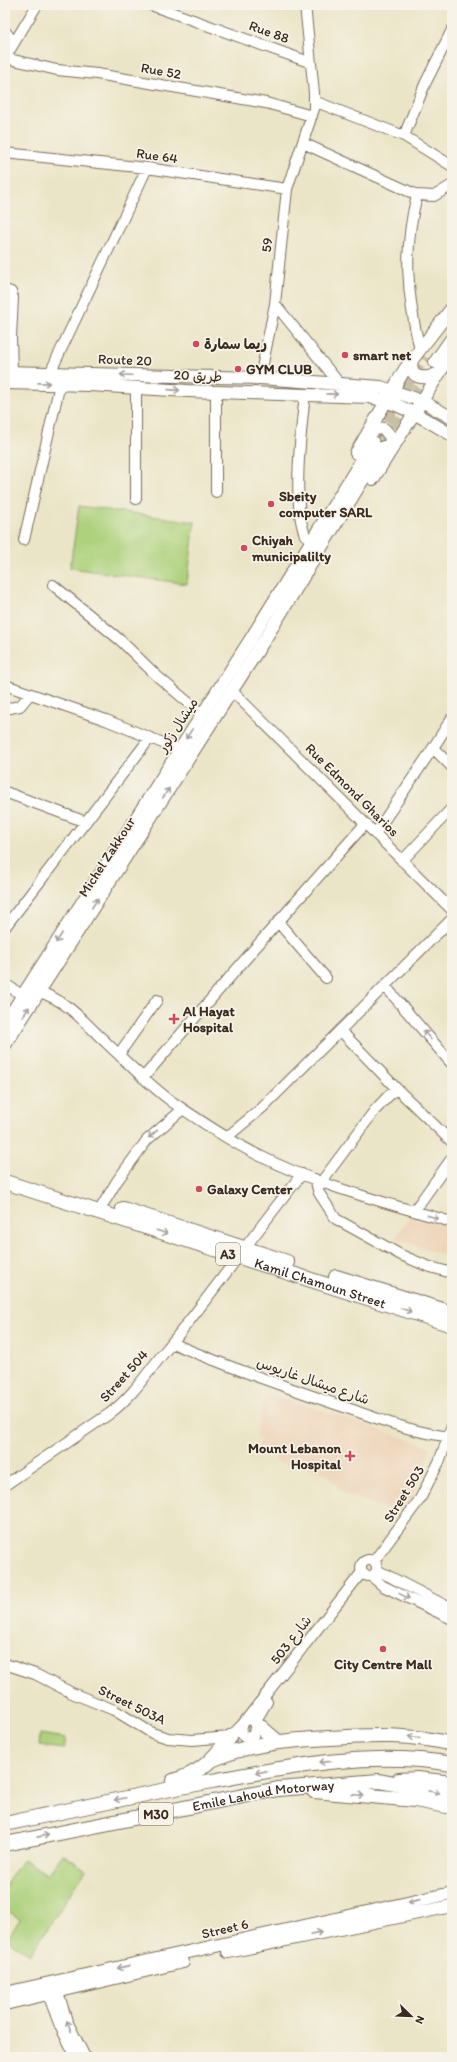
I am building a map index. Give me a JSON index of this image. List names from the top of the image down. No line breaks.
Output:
{"streets":{"highway":["A3","Kamil Chamoun Street","Emile Lahoud Motorway","M30"],"main road":["Route 20","طريق 20","ميشال زكور","Michel Zakkour","Street 6"],"street":["Rue 88","Rue 52","Rue 64","59","Rue Edmond Gharios","Street 504","شارع ميشال غاريوس","Street 503","شارع 503","Street 503A"]},"crossings":[["Rue 88","59"],["Rue 52","59"],["Rue 64","59"],["59","Route 20"],["Route 20","طريق 20"],["Rue Edmond Gharios","Michel Zakkour"],["Kamil Chamoun Street","Street 504"],["Street 504","شارع ميشال غاريوس"],["شارع ميشال غاريوس","Street 503"],["Street 503","شارع 503"],["شارع 503","Street 503A"]],"one_way":["Route 20","طريق 20","ميشال زكور","Michel Zakkour"],"places":{"other":["ريما سمارة","smart net","GYM CLUB","Sbeity computer SARL","Chiyah municipalilty","Galaxy Center","City Centre Mall"],"health":["Al Hayat Hospital","Mount Lebanon Hospital"]},"north":"bottom right"}
